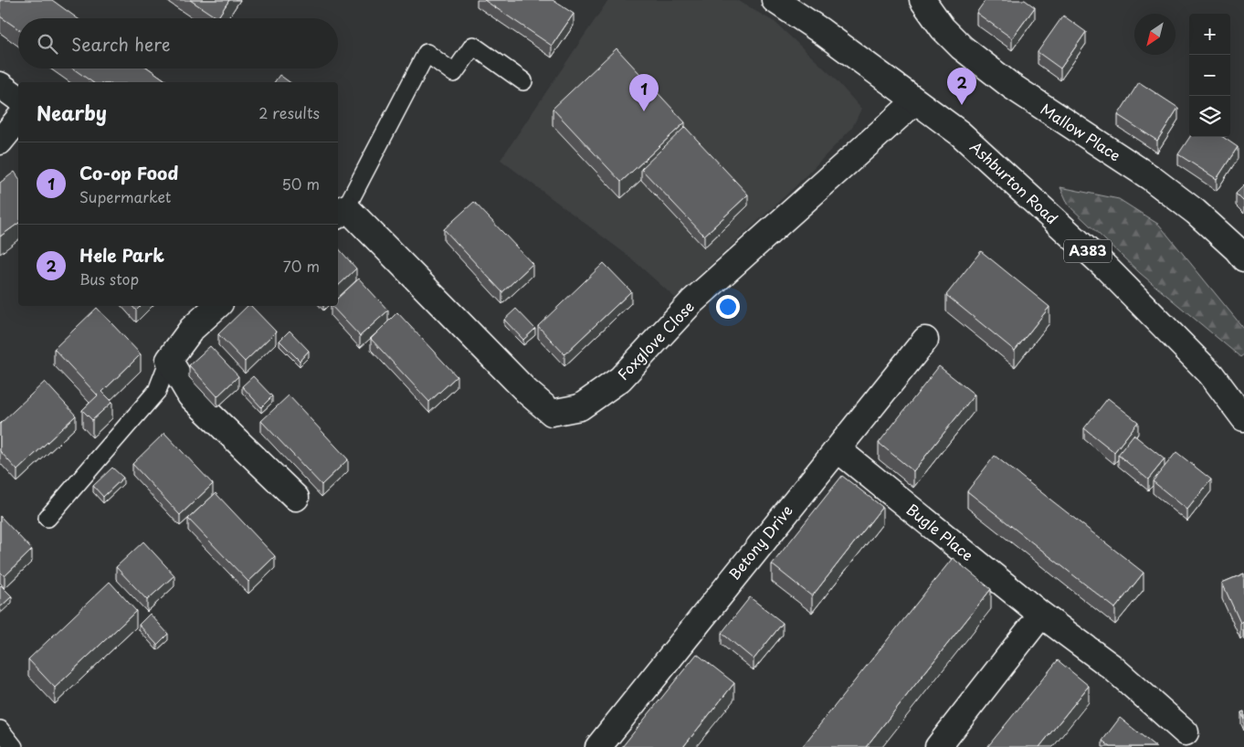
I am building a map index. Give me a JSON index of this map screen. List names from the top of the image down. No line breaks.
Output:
{"streets":{"street":["Mallow Place","Ashburton Road","A383","Foxglove Close","Bugle Place","Betony Drive"]},"crossings":[["Ashburton Road","Foxglove Close"],["Bugle Place","Betony Drive"]],"north":"bottom left","page":{"map_buttons":["+","−"],"search":"Search here","pins":["2","1"],"heading":["Nearby","2 results"],"list":[{"mark":"1","name":"Co-op Food","note":"Supermarket","value":"50 m"},{"mark":"2","name":"Hele Park","note":"Bus stop","value":"70 m"}]}}
